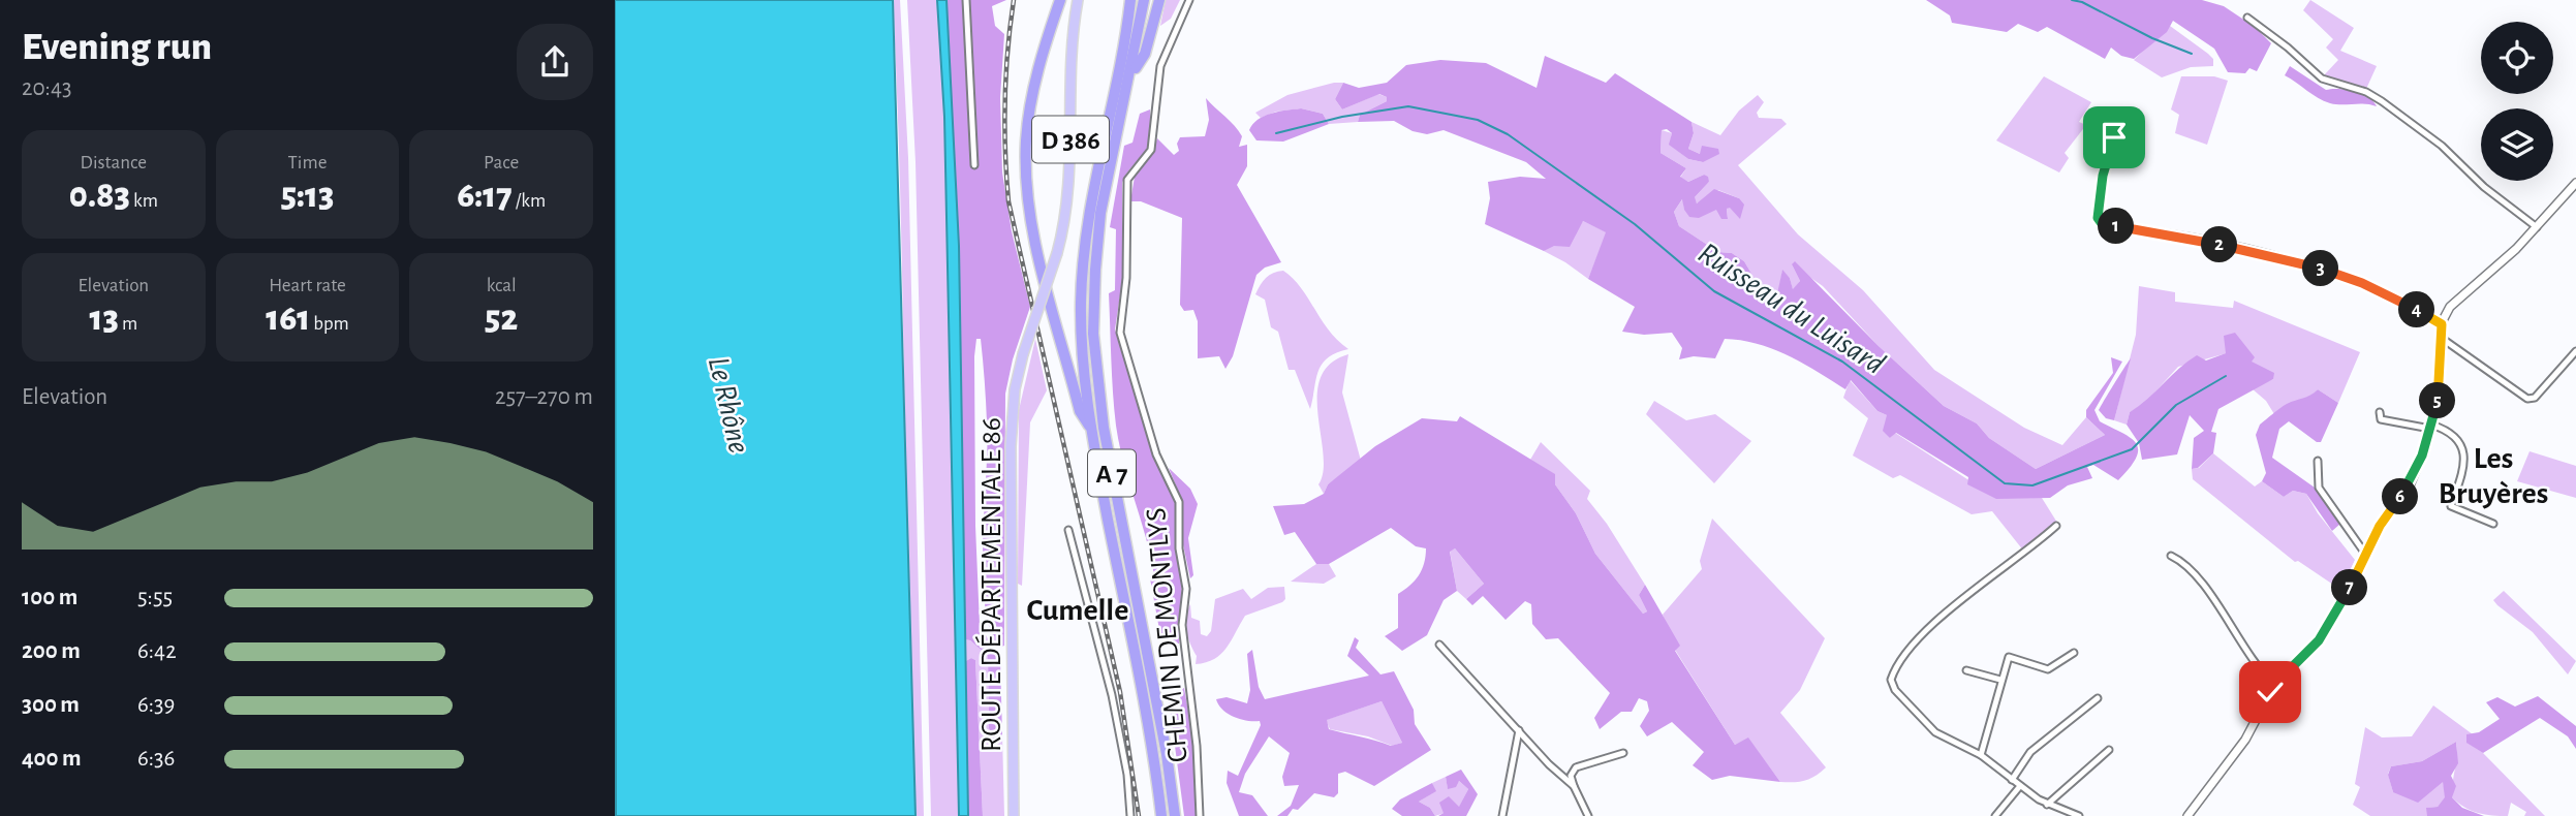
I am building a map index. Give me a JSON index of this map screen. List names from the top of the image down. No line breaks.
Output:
{"streets":{"highway":["A 7"],"main road":["D 386","ROUTE DÉPARTEMENTALE 86"],"street":["CHEMIN DE MONTLYS"]},"districts":["Les Bruyères","Cumelle"],"water":["Ruisseau du Luisard","Le Rhône"],"page":{"heading":["Evening run","20:43"],"stats":[["Distance","0.83 km"],["Time","5:13"],["Pace","6:17 /km"],["Elevation","13 m"],["Heart rate","161 bpm"],["kcal","52"]],"pins":["1","2","3","4","5","6","7"],"chart":["Elevation","257–270 m"],"list":[{"name":"100 m","note":"5:55"},{"name":"200 m","note":"6:42"},{"name":"300 m","note":"6:39"},{"name":"400 m","note":"6:36"}]}}
